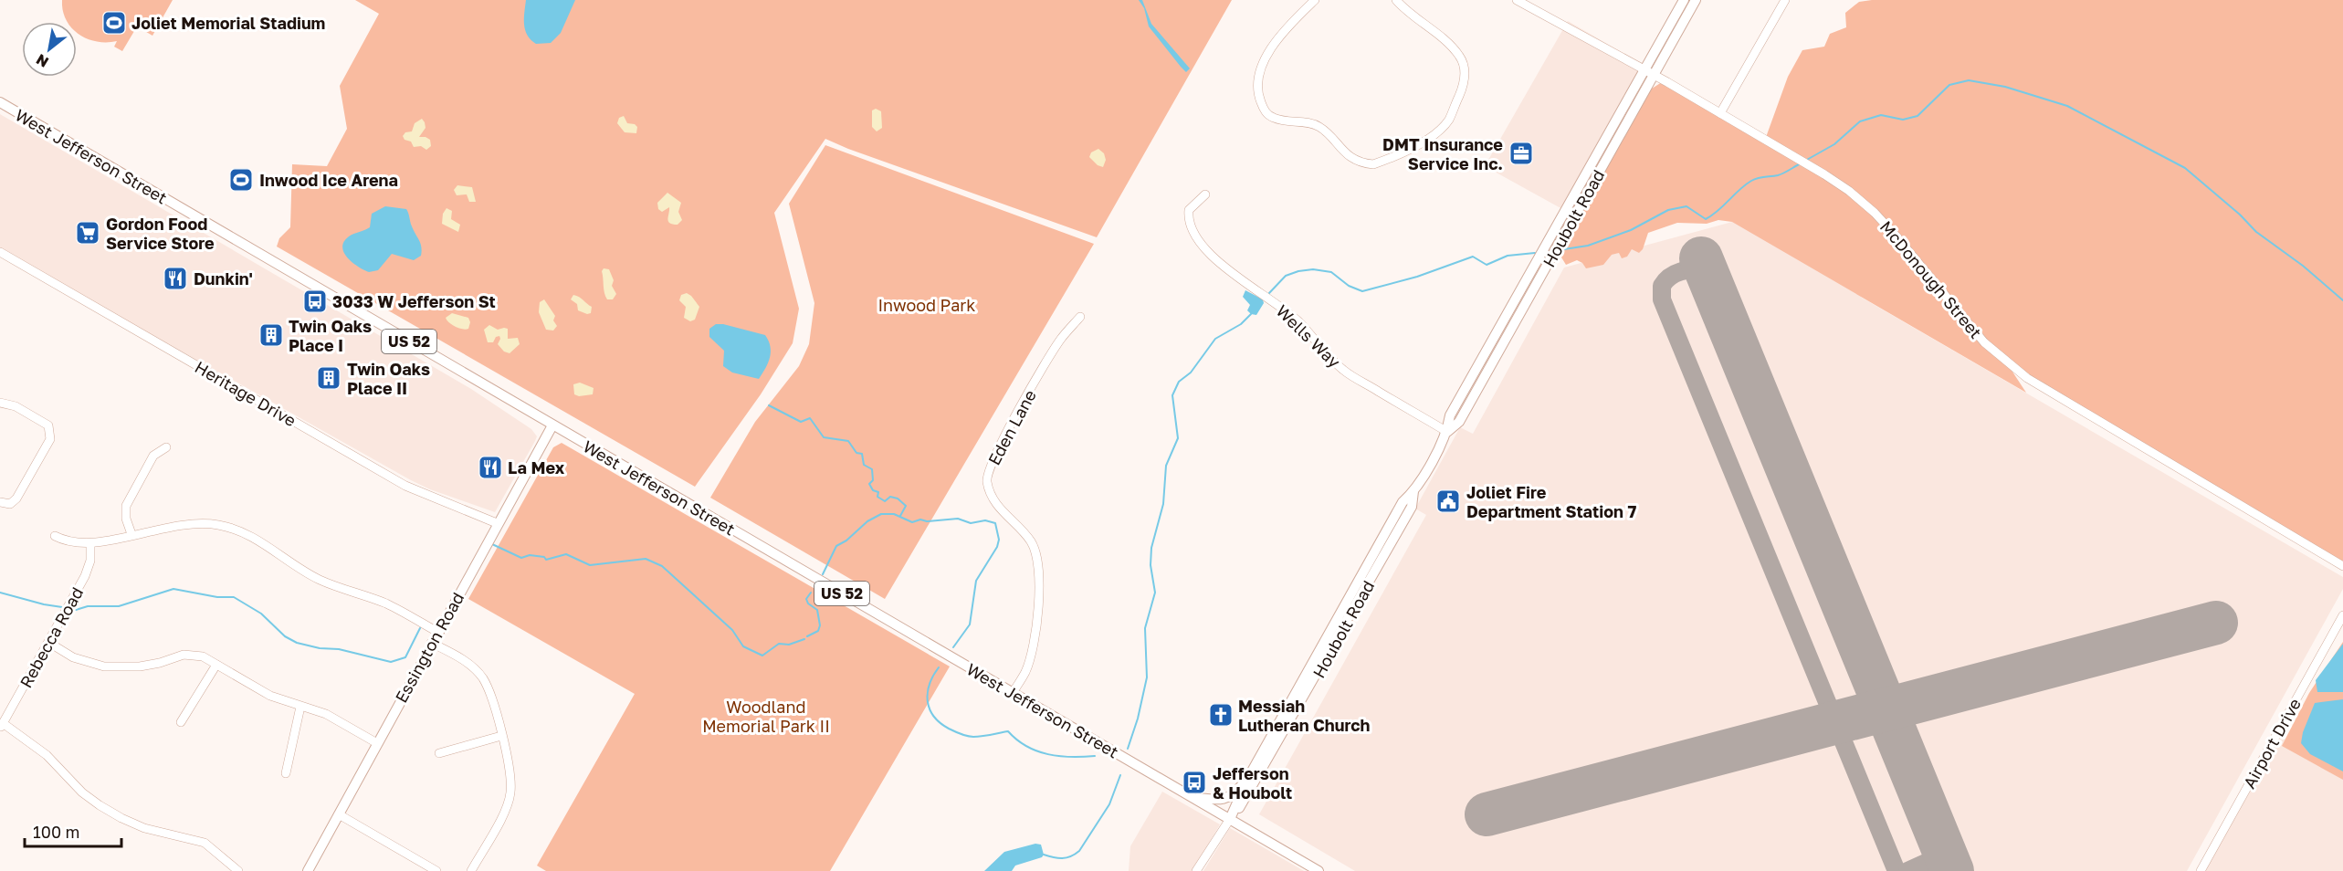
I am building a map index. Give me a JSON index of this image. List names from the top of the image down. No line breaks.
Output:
{"streets":{"main road":["West Jefferson Street","Houbolt Road","US 52","Essington Road"],"street":["McDonough Street","Wells Way","Heritage Drive","Eden Lane","Rebecca Road","Airport Drive"]},"crossings":[["West Jefferson Street","Houbolt Road"],["West Jefferson Street","Eden Lane"],["West Jefferson Street","Essington Road"],["Houbolt Road","McDonough Street"],["Houbolt Road","Wells Way"],["Heritage Drive","Essington Road"]],"parks":["Inwood Park","Woodland Memorial Park II"],"places":{"sports":["Joliet Memorial Stadium","Inwood Ice Arena"],"office":["DMT Insurance Service Inc."],"supermarket":["Gordon Food Service Store"],"restaurant":["Dunkin'","La Mex"],"bus stop":["3033 W Jefferson St","Jefferson & Houbolt"],"building":["Twin Oaks Place I","Twin Oaks Place II"],"public building":["Joliet Fire Department Station 7"],"church":["Messiah Lutheran Church"]},"scale_bar":"100 m","north":"bottom left"}
